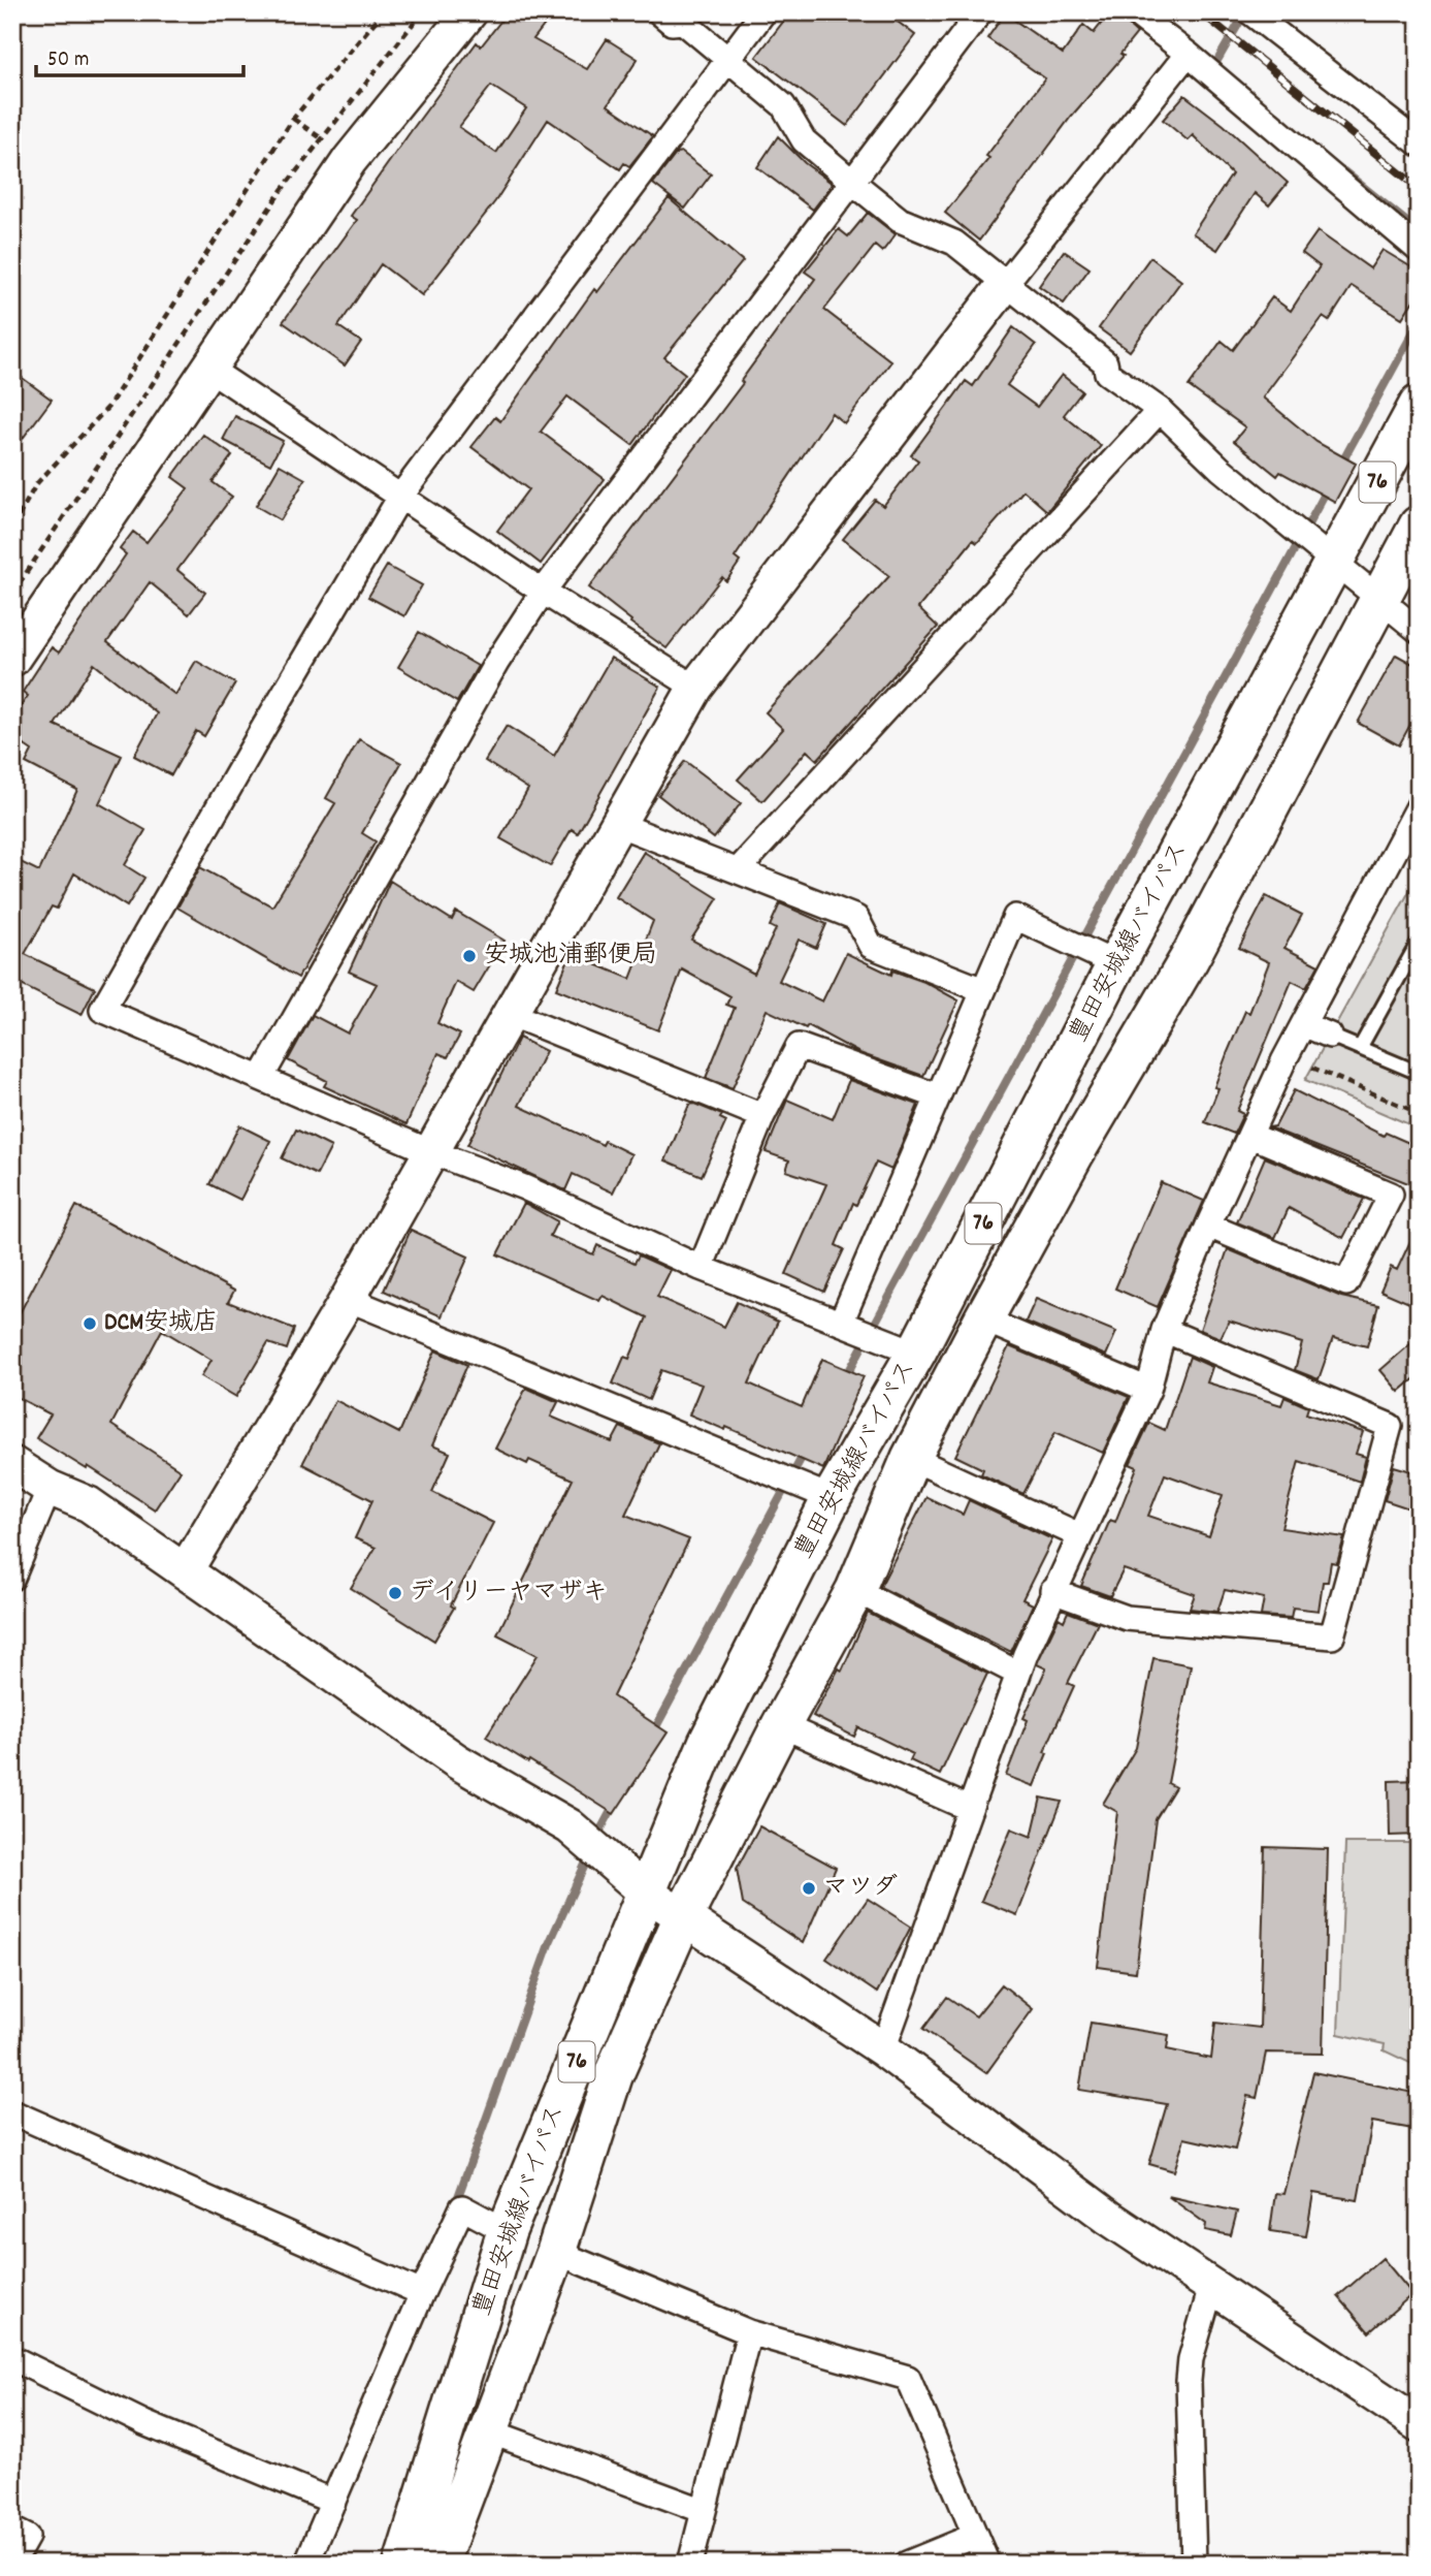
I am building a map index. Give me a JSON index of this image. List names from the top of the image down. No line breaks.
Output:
{"streets":{"main road":["76","豊田安城線バイパス"]},"places":["安城池浦郵便局","DCM安城店","デイリーヤマザキ","マツダ"],"scale_bar":"50 m"}
